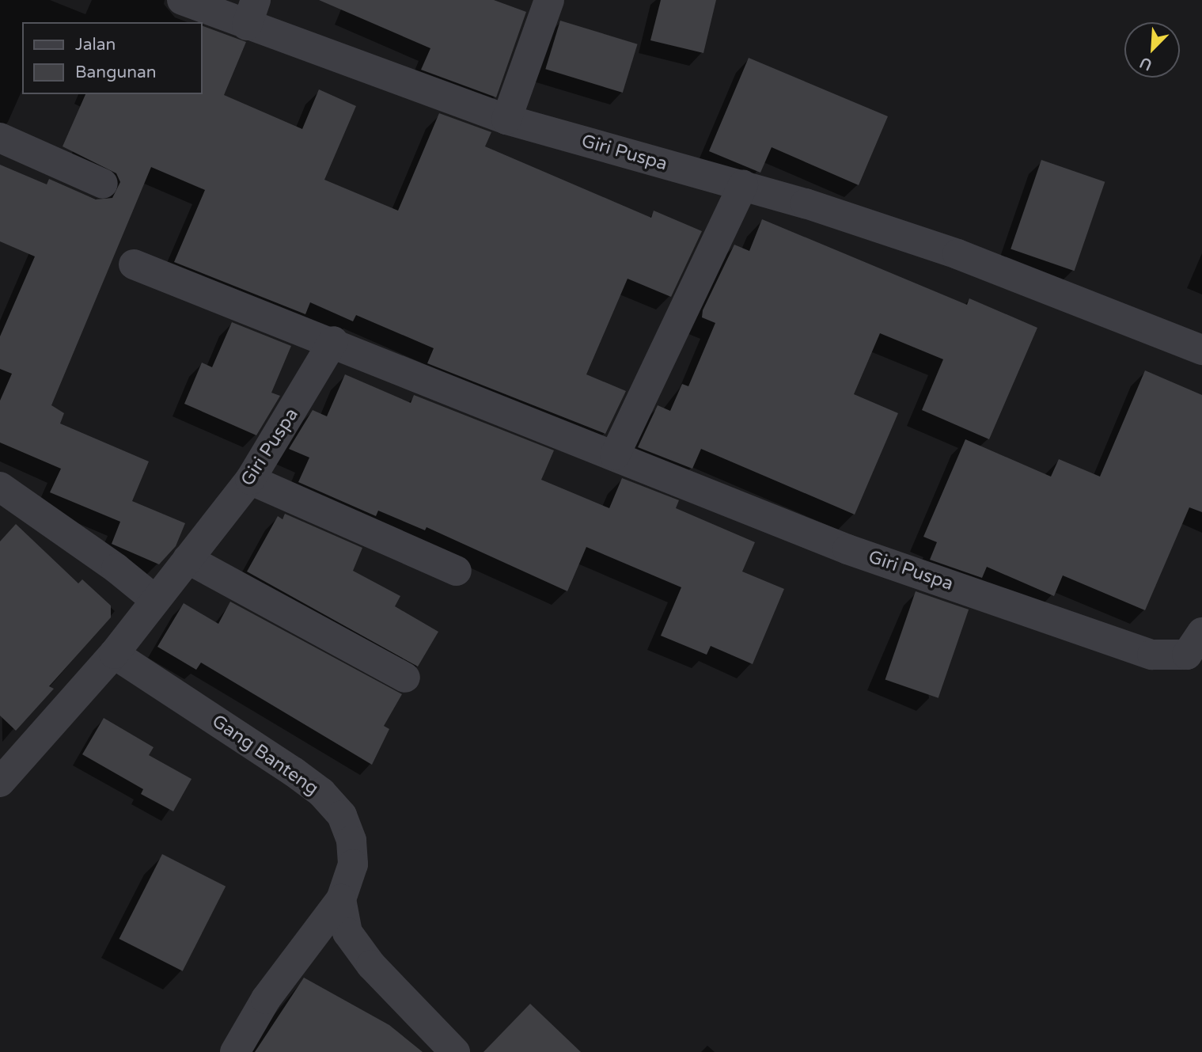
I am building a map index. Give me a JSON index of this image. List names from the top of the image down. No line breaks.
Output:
{"streets":{"street":["Giri Puspa","Gang Banteng"]},"crossings":[["Giri Puspa","Gang Banteng"]],"legend":["Jalan","Bangunan"],"north":"bottom left"}
